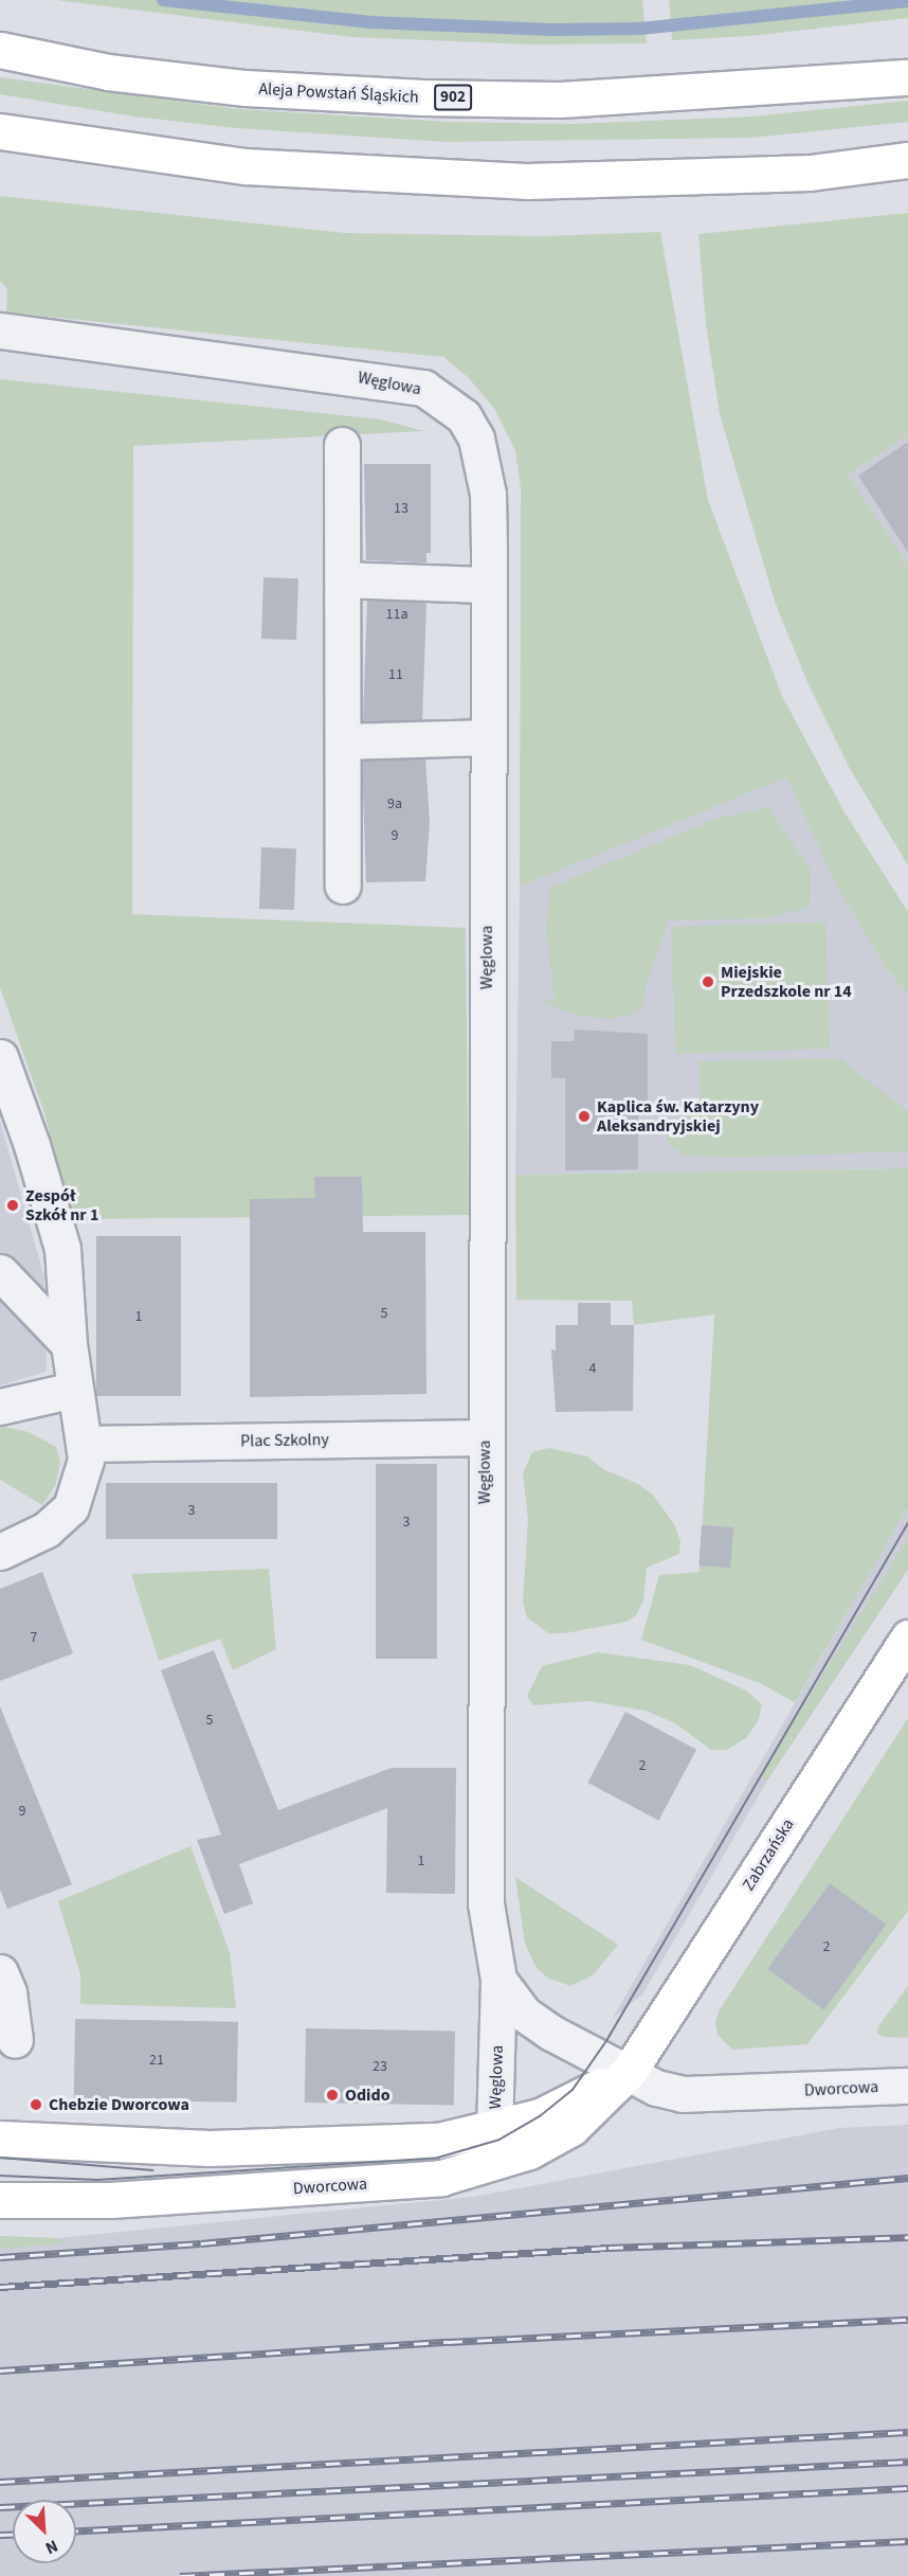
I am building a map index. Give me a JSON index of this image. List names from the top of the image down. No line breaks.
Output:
{"streets":{"main road":["Aleja Powstań Śląskich","902","Zabrzańska","Dworcowa"],"street":["Węglowa","Plac Szkolny"]},"crossings":[["Węglowa","Plac Szkolny"],["Węglowa","Zabrzańska"],["Węglowa","Dworcowa"],["Zabrzańska","Dworcowa"]],"places":["Miejskie Przedszkole nr 14","Kaplica św. Katarzyny Aleksandryjskiej","Zespół Szkół nr 1","Odido","Chebzie Dworcowa"],"house_numbers":["13","11a","11","9a","9","5","1","4","3","3","7","5","2","9","1","2","21","23"],"north":"bottom right"}
